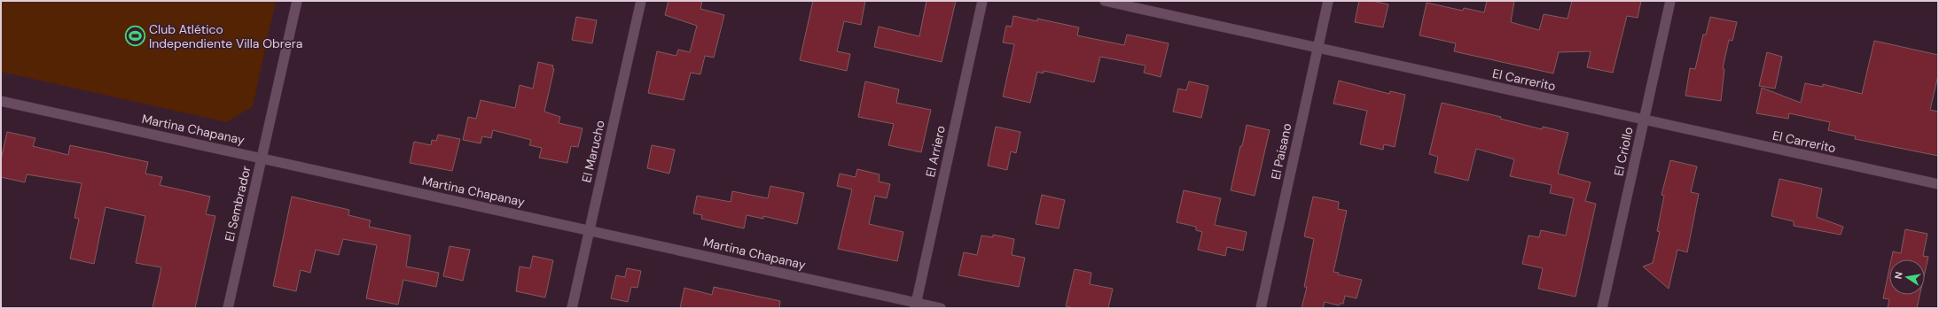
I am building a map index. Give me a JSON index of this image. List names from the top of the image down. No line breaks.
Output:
{"streets":{"street":["El Carrerito","Martina Chapanay","El Marucho","El Arriero","El Paisano","El Criollo","El Sembrador"]},"crossings":[["El Carrerito","El Paisano"],["El Carrerito","El Criollo"],["Martina Chapanay","El Marucho"],["Martina Chapanay","El Arriero"],["Martina Chapanay","El Sembrador"]],"places":{"sports":["Club Atlético Independiente Villa Obrera"]},"north":"left"}
